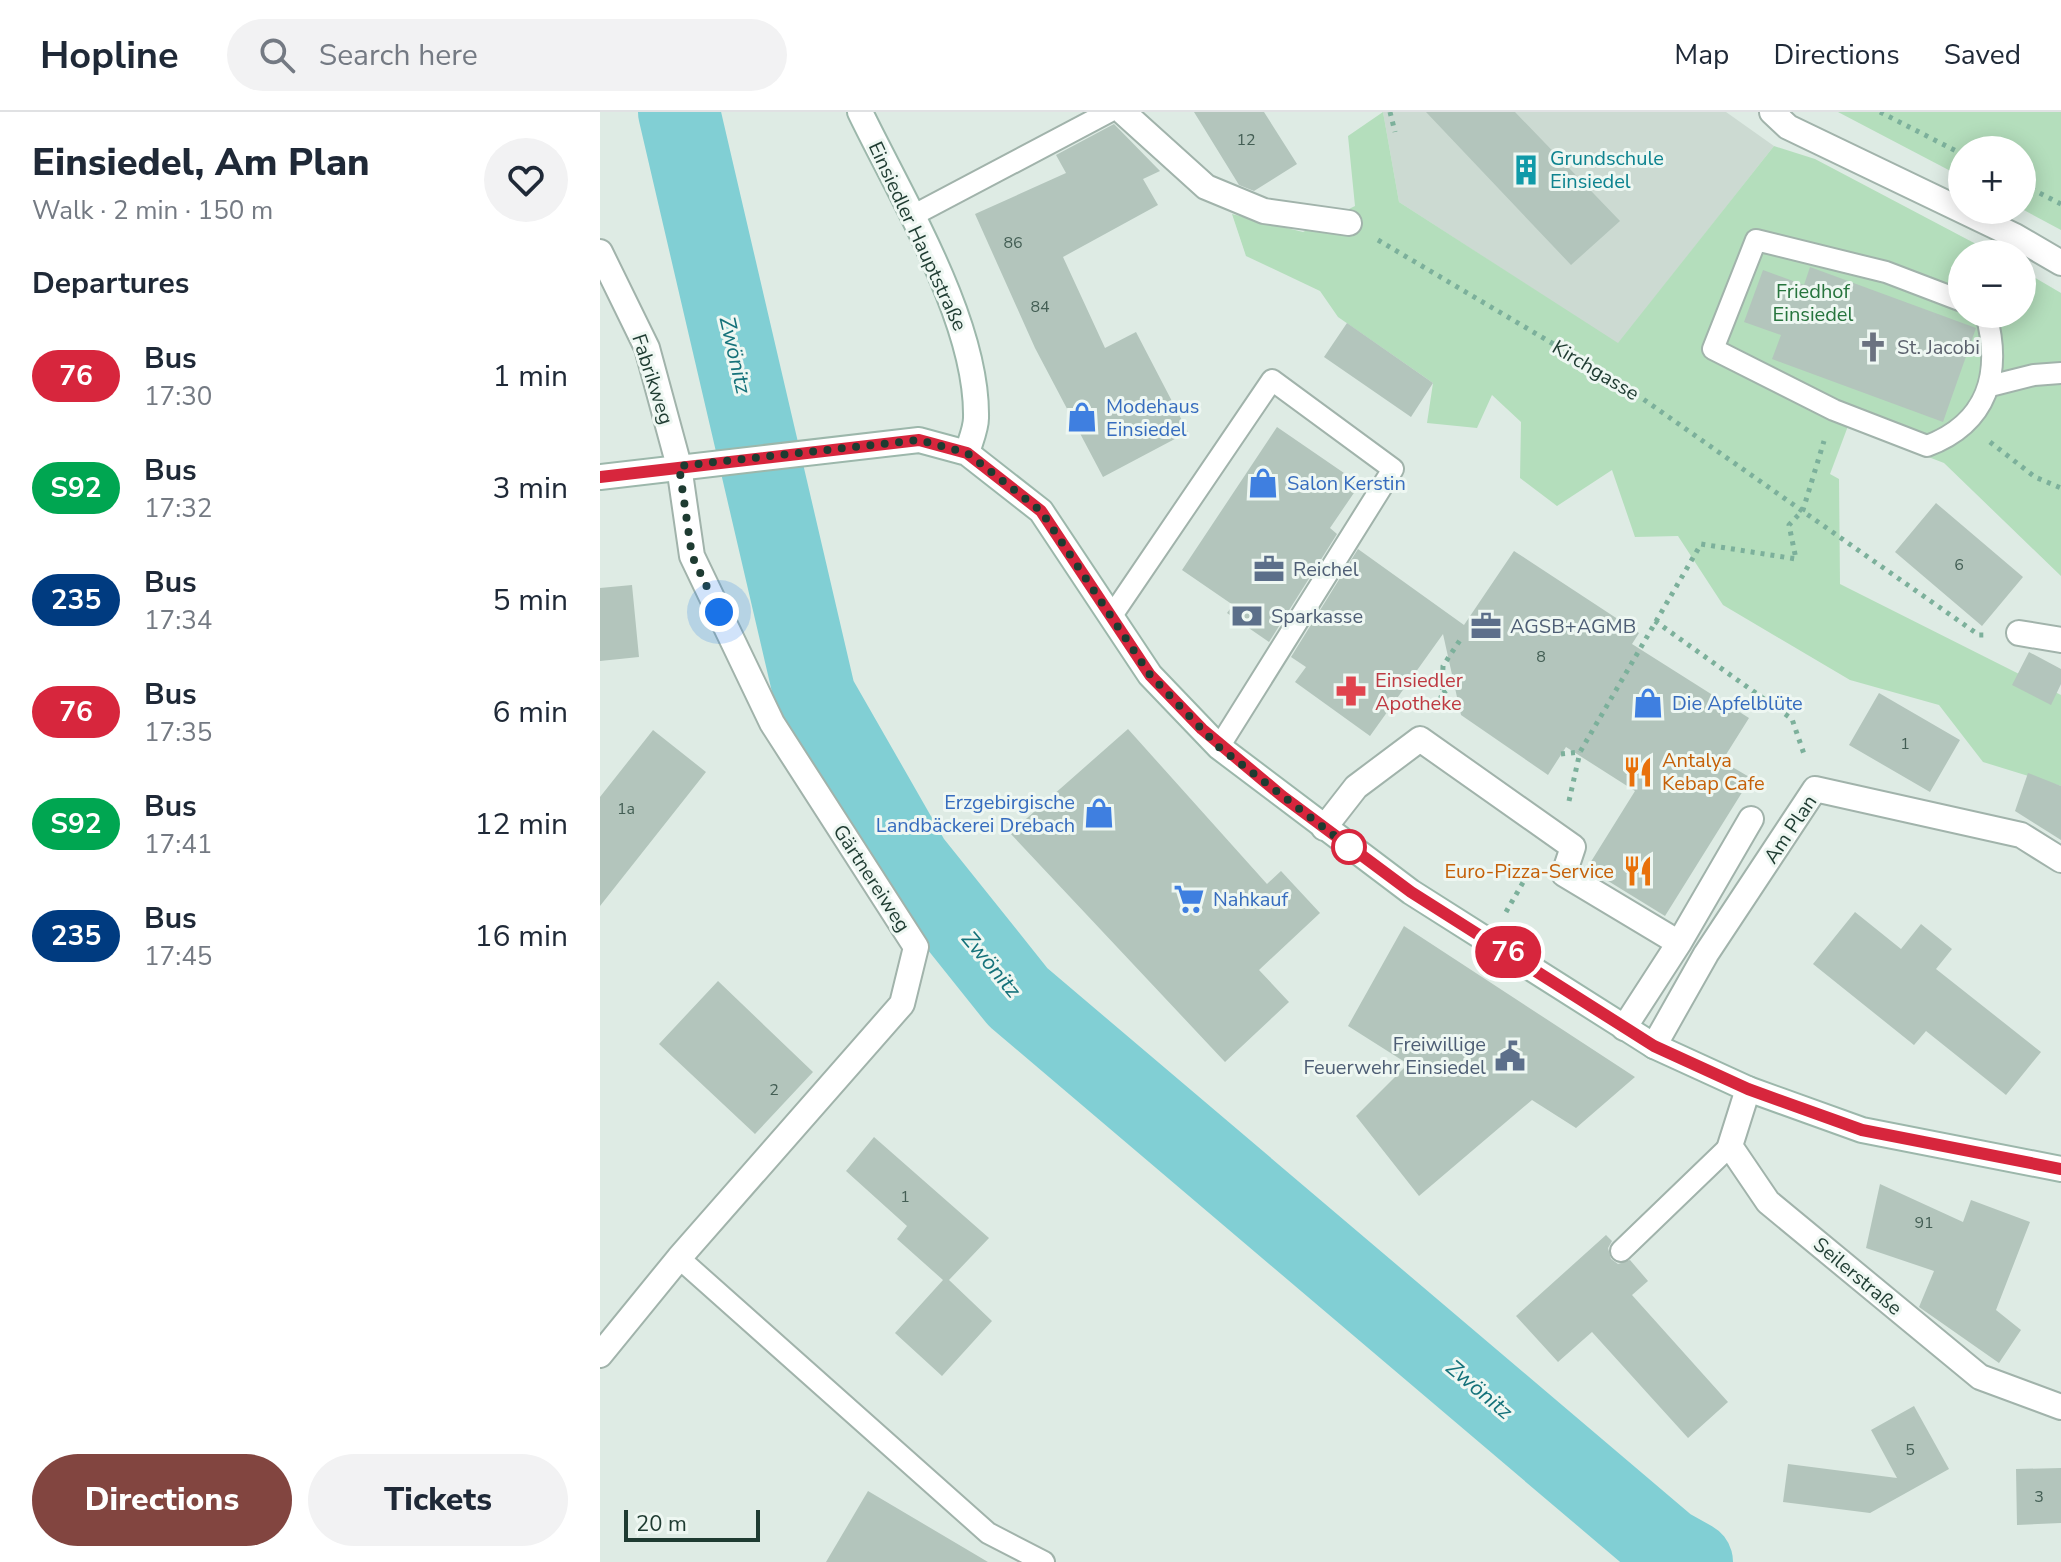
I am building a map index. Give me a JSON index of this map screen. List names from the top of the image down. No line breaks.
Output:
{"streets":{"street":["Einsiedler Hauptstraße","Fabrikweg","Am Plan","Gärtnereiweg","Seilerstraße"],"path":["Kirchgasse"]},"crossings":[["Fabrikweg","Gärtnereiweg"]],"water":["Zwönitz"],"parks":["Friedhof Einsiedel"],"places":{"building":["Grundschule Einsiedel"],"church":["St. Jacobi"],"shop":["Modehaus Einsiedel","Salon Kerstin","Die Apfelblüte","Erzgebirgische Landbäckerei Drebach"],"office":["Reichel","AGSB+AGMB"],"bank":["Sparkasse"],"pharmacy":["Einsiedler Apotheke"],"restaurant":["Antalya Kebap Cafe","Euro-Pizza-Service"],"supermarket":["Nahkauf"],"public building":["Freiwillige Feuerwehr Einsiedel"]},"lines":["bus line 76"],"house_numbers":["12","86","84","6","8","1","1a","2","1","91","5","3"],"scale_bar":"20 m","page":{"header":"Hopline","search":"Search here","nav":["Map","Directions","Saved"],"heading":[["Einsiedel, Am Plan","Walk · 2 min · 150 m"],"Departures"],"on_map":"76","map_buttons":["+","−"],"list":[{"mark":"76","name":"Bus","note":"17:30","value":"1 min"},{"mark":"S92","name":"Bus","note":"17:32","value":"3 min"},{"mark":"235","name":"Bus","note":"17:34","value":"5 min"},{"mark":"76","name":"Bus","note":"17:35","value":"6 min"},{"mark":"S92","name":"Bus","note":"17:41","value":"12 min"},{"mark":"235","name":"Bus","note":"17:45","value":"16 min"}],"buttons":["Directions","Tickets"],"scale":"20 m"}}
